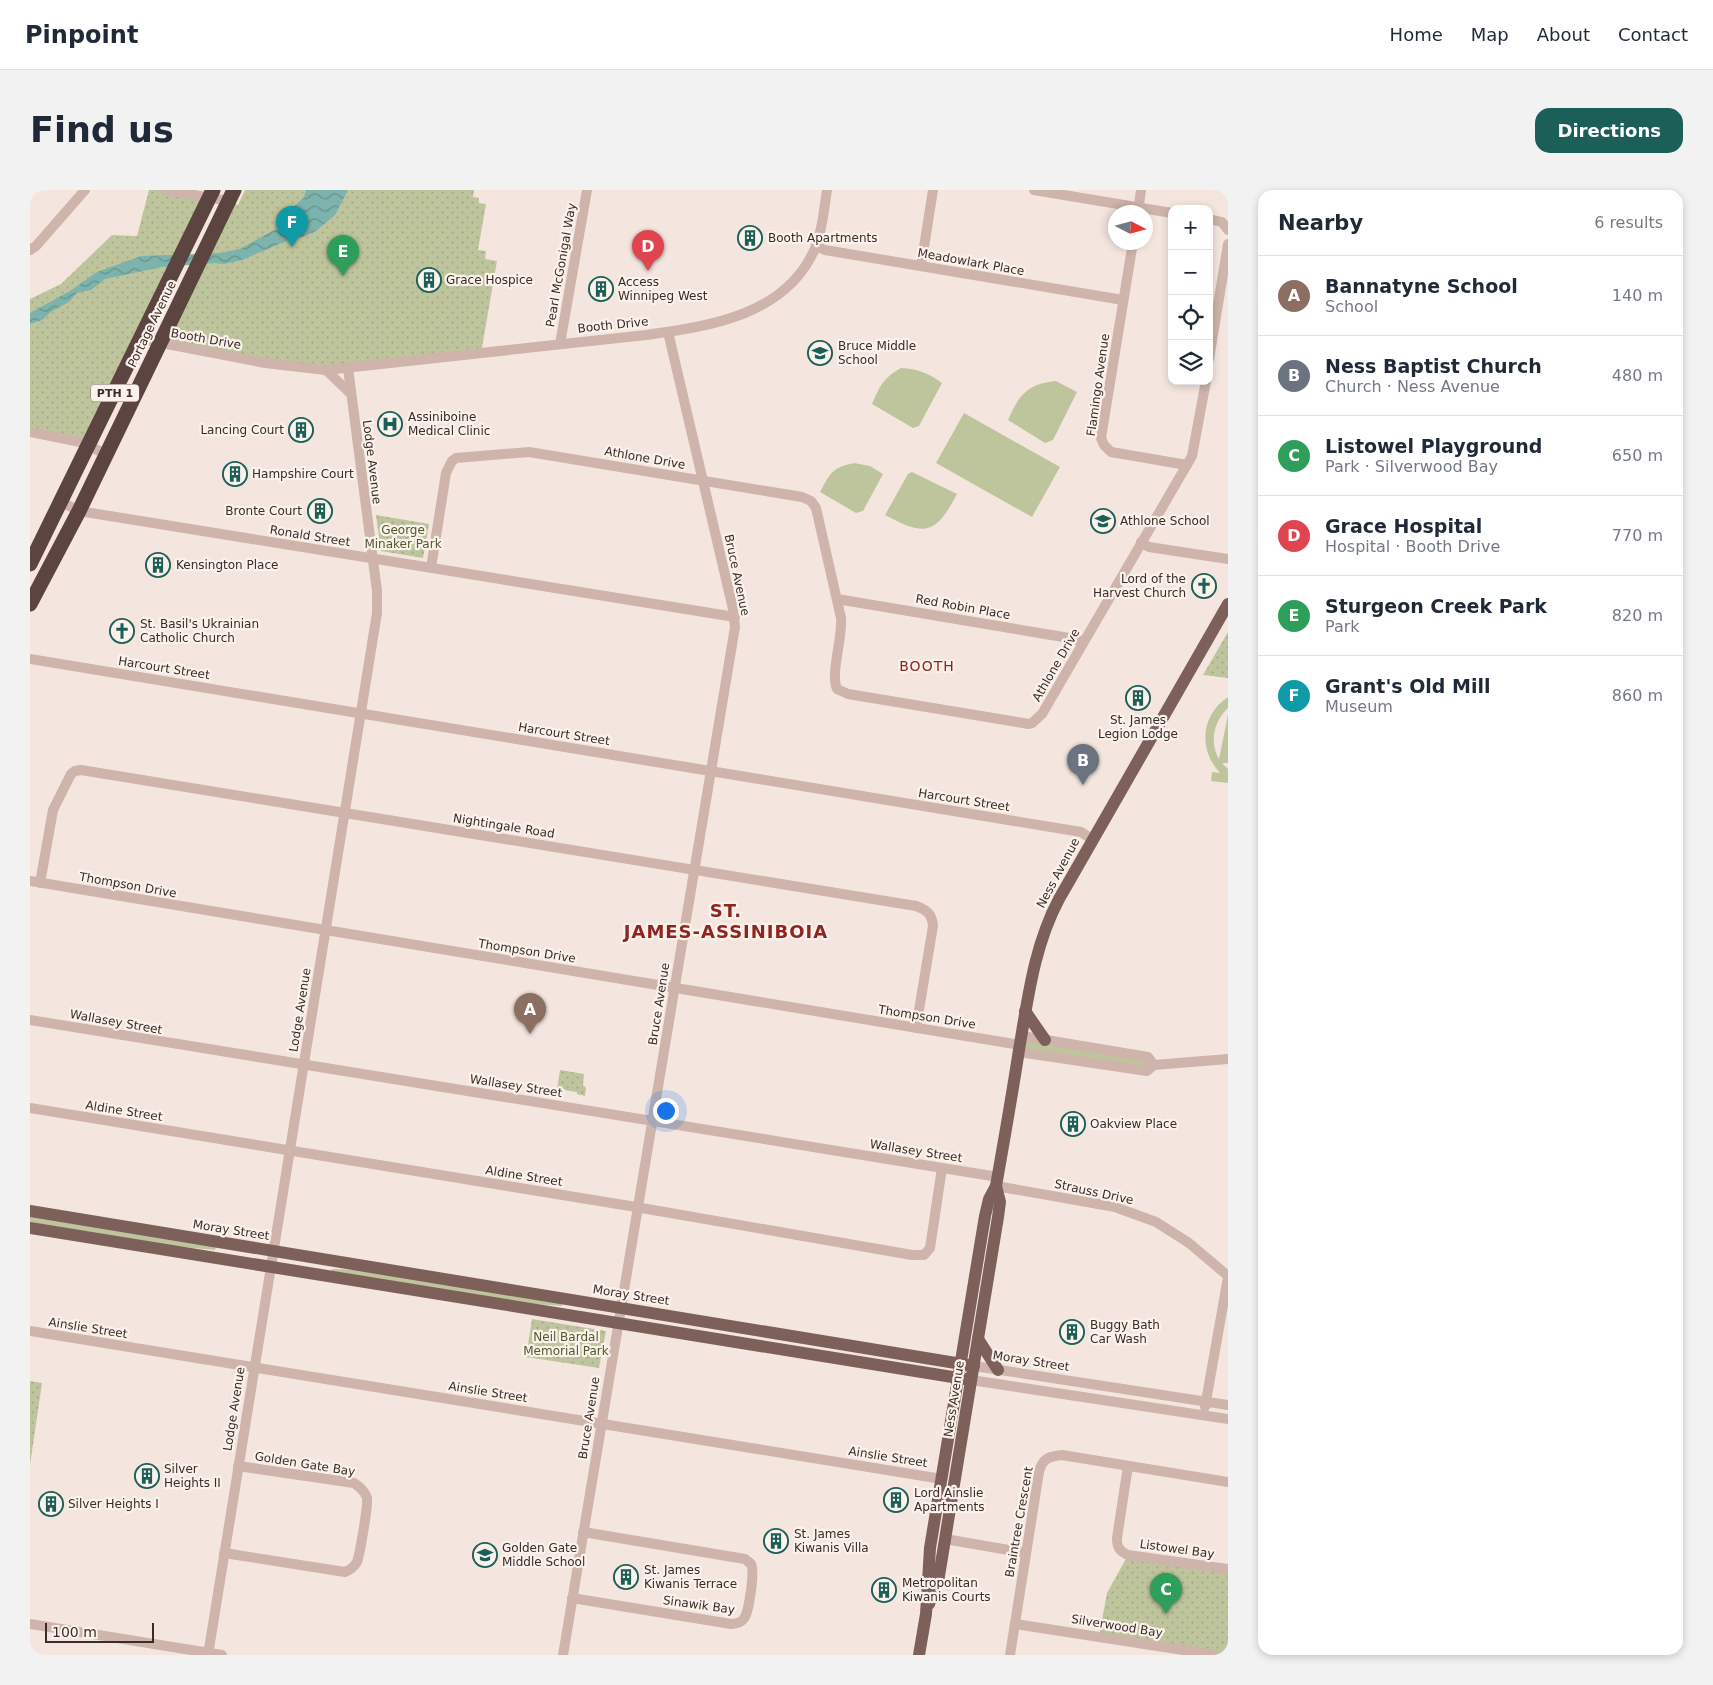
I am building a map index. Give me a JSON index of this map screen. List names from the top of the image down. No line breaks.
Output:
{"streets":{"highway":["Portage Avenue","PTH 1"],"main road":["Ness Avenue","Moray Street"],"street":["Meadowlark Place","Pearl McGonigal Way","Booth Drive","Flamingo Avenue","Athlone Drive","Lodge Avenue","Ronald Street","Bruce Avenue","Red Robin Place","Harcourt Street","Nightingale Road","Thompson Drive","Wallasey Street","Aldine Street","Strauss Drive","Ainslie Street","Golden Gate Bay","Braintree Crescent","Listowel Bay","Sinawik Bay","Silverwood Bay"]},"crossings":[["Meadowlark Place","Booth Drive"],["Meadowlark Place","Flamingo Avenue"],["Pearl McGonigal Way","Booth Drive"],["Portage Avenue","Booth Drive"],["Portage Avenue","Ronald Street"],["Booth Drive","Lodge Avenue"],["Booth Drive","Bruce Avenue"],["Flamingo Avenue","Athlone Drive"],["Athlone Drive","Ronald Street"],["Athlone Drive","Bruce Avenue"],["Athlone Drive","Red Robin Place"],["Lodge Avenue","Ronald Street"],["Lodge Avenue","Harcourt Street"],["Lodge Avenue","Nightingale Road"],["Lodge Avenue","Thompson Drive"],["Lodge Avenue","Wallasey Street"],["Lodge Avenue","Aldine Street"],["Lodge Avenue","Moray Street"],["Lodge Avenue","Ainslie Street"],["Lodge Avenue","Golden Gate Bay"],["Ronald Street","Bruce Avenue"],["Bruce Avenue","Harcourt Street"],["Bruce Avenue","Nightingale Road"],["Bruce Avenue","Thompson Drive"],["Bruce Avenue","Wallasey Street"],["Bruce Avenue","Aldine Street"],["Bruce Avenue","Moray Street"],["Bruce Avenue","Ainslie Street"],["Bruce Avenue","Sinawik Bay"],["Harcourt Street","Ness Avenue"],["Nightingale Road","Thompson Drive"],["Ness Avenue","Thompson Drive"],["Ness Avenue","Wallasey Street"],["Ness Avenue","Strauss Drive"],["Ness Avenue","Moray Street"],["Ness Avenue","Ainslie Street"],["Wallasey Street","Aldine Street"],["Wallasey Street","Strauss Drive"],["Strauss Drive","Moray Street"],["Braintree Crescent","Listowel Bay"],["Braintree Crescent","Silverwood Bay"]],"districts":["BOOTH","ST. JAMES-ASSINIBOIA"],"parks":["George Minaker Park","Neil Bardal Memorial Park"],"places":{"building":["Booth Apartments","Grace Hospice","Access Winnipeg West","Lancing Court","Hampshire Court","Bronte Court","Kensington Place","St. James Legion Lodge","Oakview Place","Buggy Bath Car Wash","Silver Heights II","Lord Ainslie Apartments","Silver Heights I","St. James Kiwanis Villa","St. James Kiwanis Terrace","Metropolitan Kiwanis Courts"],"school or university":["Bruce Middle School","Athlone School","Golden Gate Middle School"],"hospital":["Assiniboine Medical Clinic"],"church":["Lord of the Harvest Church","St. Basil's Ukrainian Catholic Church"]},"scale_bar":"100 m","north":"right","page":{"header":"Pinpoint","nav":["Home","Map","About","Contact"],"buttons":"Directions","title":"Find us","heading":["Nearby","6 results"],"map_buttons":["+","−"],"pins":["F","D","E","B","A","C"],"list":[{"mark":"A","name":"Bannatyne School","note":"School","value":"140 m"},{"mark":"B","name":"Ness Baptist Church","note":"Church · Ness Avenue","value":"480 m"},{"mark":"C","name":"Listowel Playground","note":"Park · Silverwood Bay","value":"650 m"},{"mark":"D","name":"Grace Hospital","note":"Hospital · Booth Drive","value":"770 m"},{"mark":"E","name":"Sturgeon Creek Park","note":"Park","value":"820 m"},{"mark":"F","name":"Grant's Old Mill","note":"Museum","value":"860 m"}],"scale":"100 m"}}
